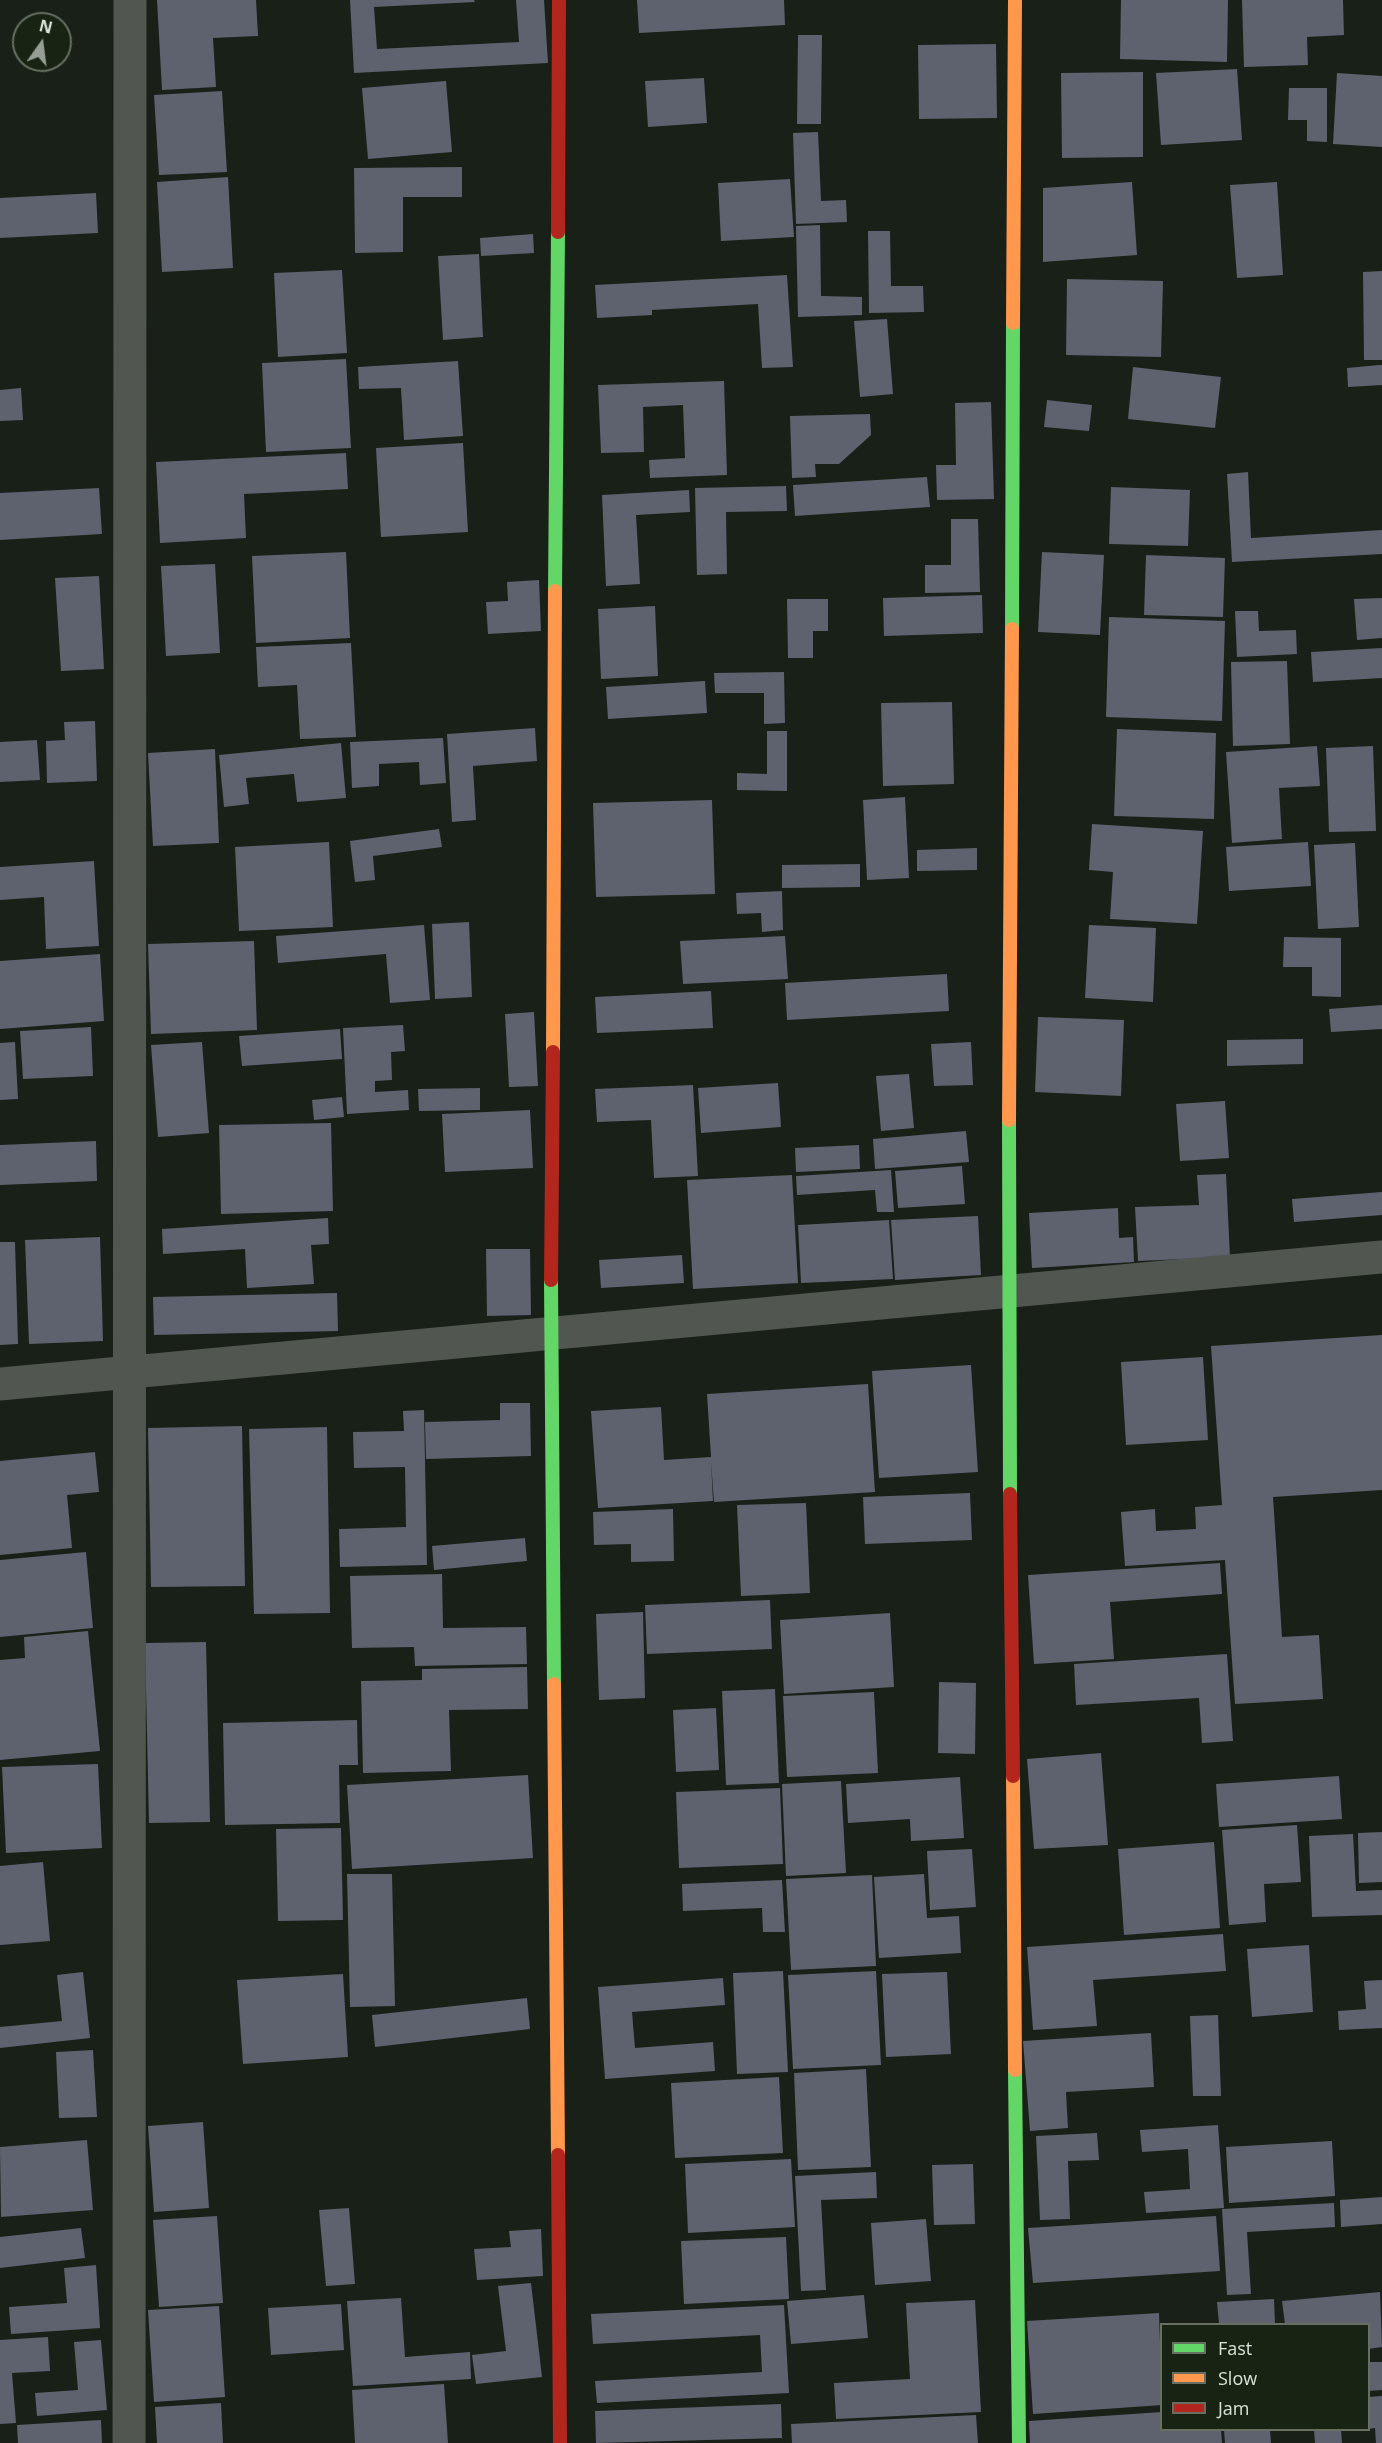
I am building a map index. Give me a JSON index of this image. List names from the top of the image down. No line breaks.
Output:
{"legend":["Fast","Slow","Jam"],"north":"top"}
